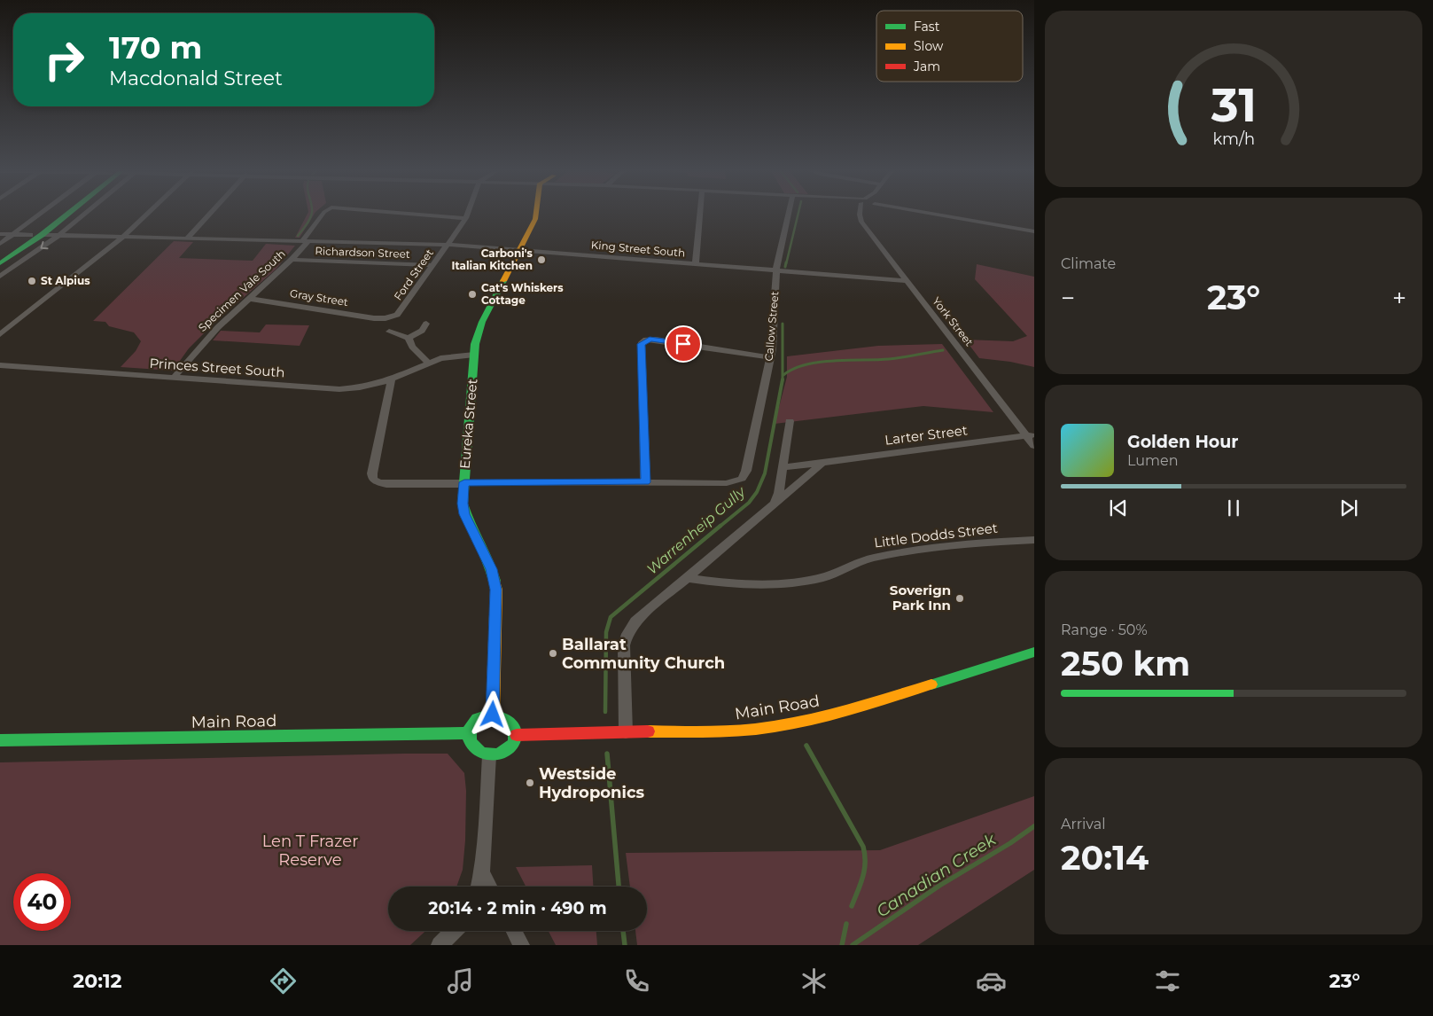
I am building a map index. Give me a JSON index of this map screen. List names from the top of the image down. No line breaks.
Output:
{"streets":{"main road":["Eureka Street","Main Road"],"street":["King Street South","Richardson Street","Ford Street","Specimen Vale South","Gray Street","York Street","Callow Street","Princes Street South","Larter Street","Little Dodds Street"]},"crossings":[["King Street South","Ford Street"],["King Street South","Specimen Vale South"],["King Street South","York Street"],["King Street South","Callow Street"],["King Street South","Eureka Street"],["Richardson Street","Ford Street"],["Richardson Street","Specimen Vale South"],["Ford Street","Specimen Vale South"],["Ford Street","Gray Street"],["Specimen Vale South","Gray Street"],["Specimen Vale South","Princes Street South"],["York Street","Larter Street"],["Princes Street South","Eureka Street"],["Eureka Street","Main Road"]],"water":["Warrenheip Gully","Canadian Creek"],"parks":["Len T Frazer Reserve"],"places":["Carboni's Italian Kitchen","St Alpius","Cat's Whiskers Cottage","Soverign Park Inn","Ballarat Community Church","Westside Hydroponics"],"legend":["Fast","Slow","Jam"],"page":{"turn":["170 m","Macdonald Street"],"tile":["Climate",["Range · 50%","250 km"],["Arrival","20:14"]],"heat":["−","23°","+"],"song":["Golden Hour","Lumen"],"limit":"40","trip":"20:14 · 2 min · 490 m","tabs":["20:12","23°"],"gauge":["31","km/h"]}}
